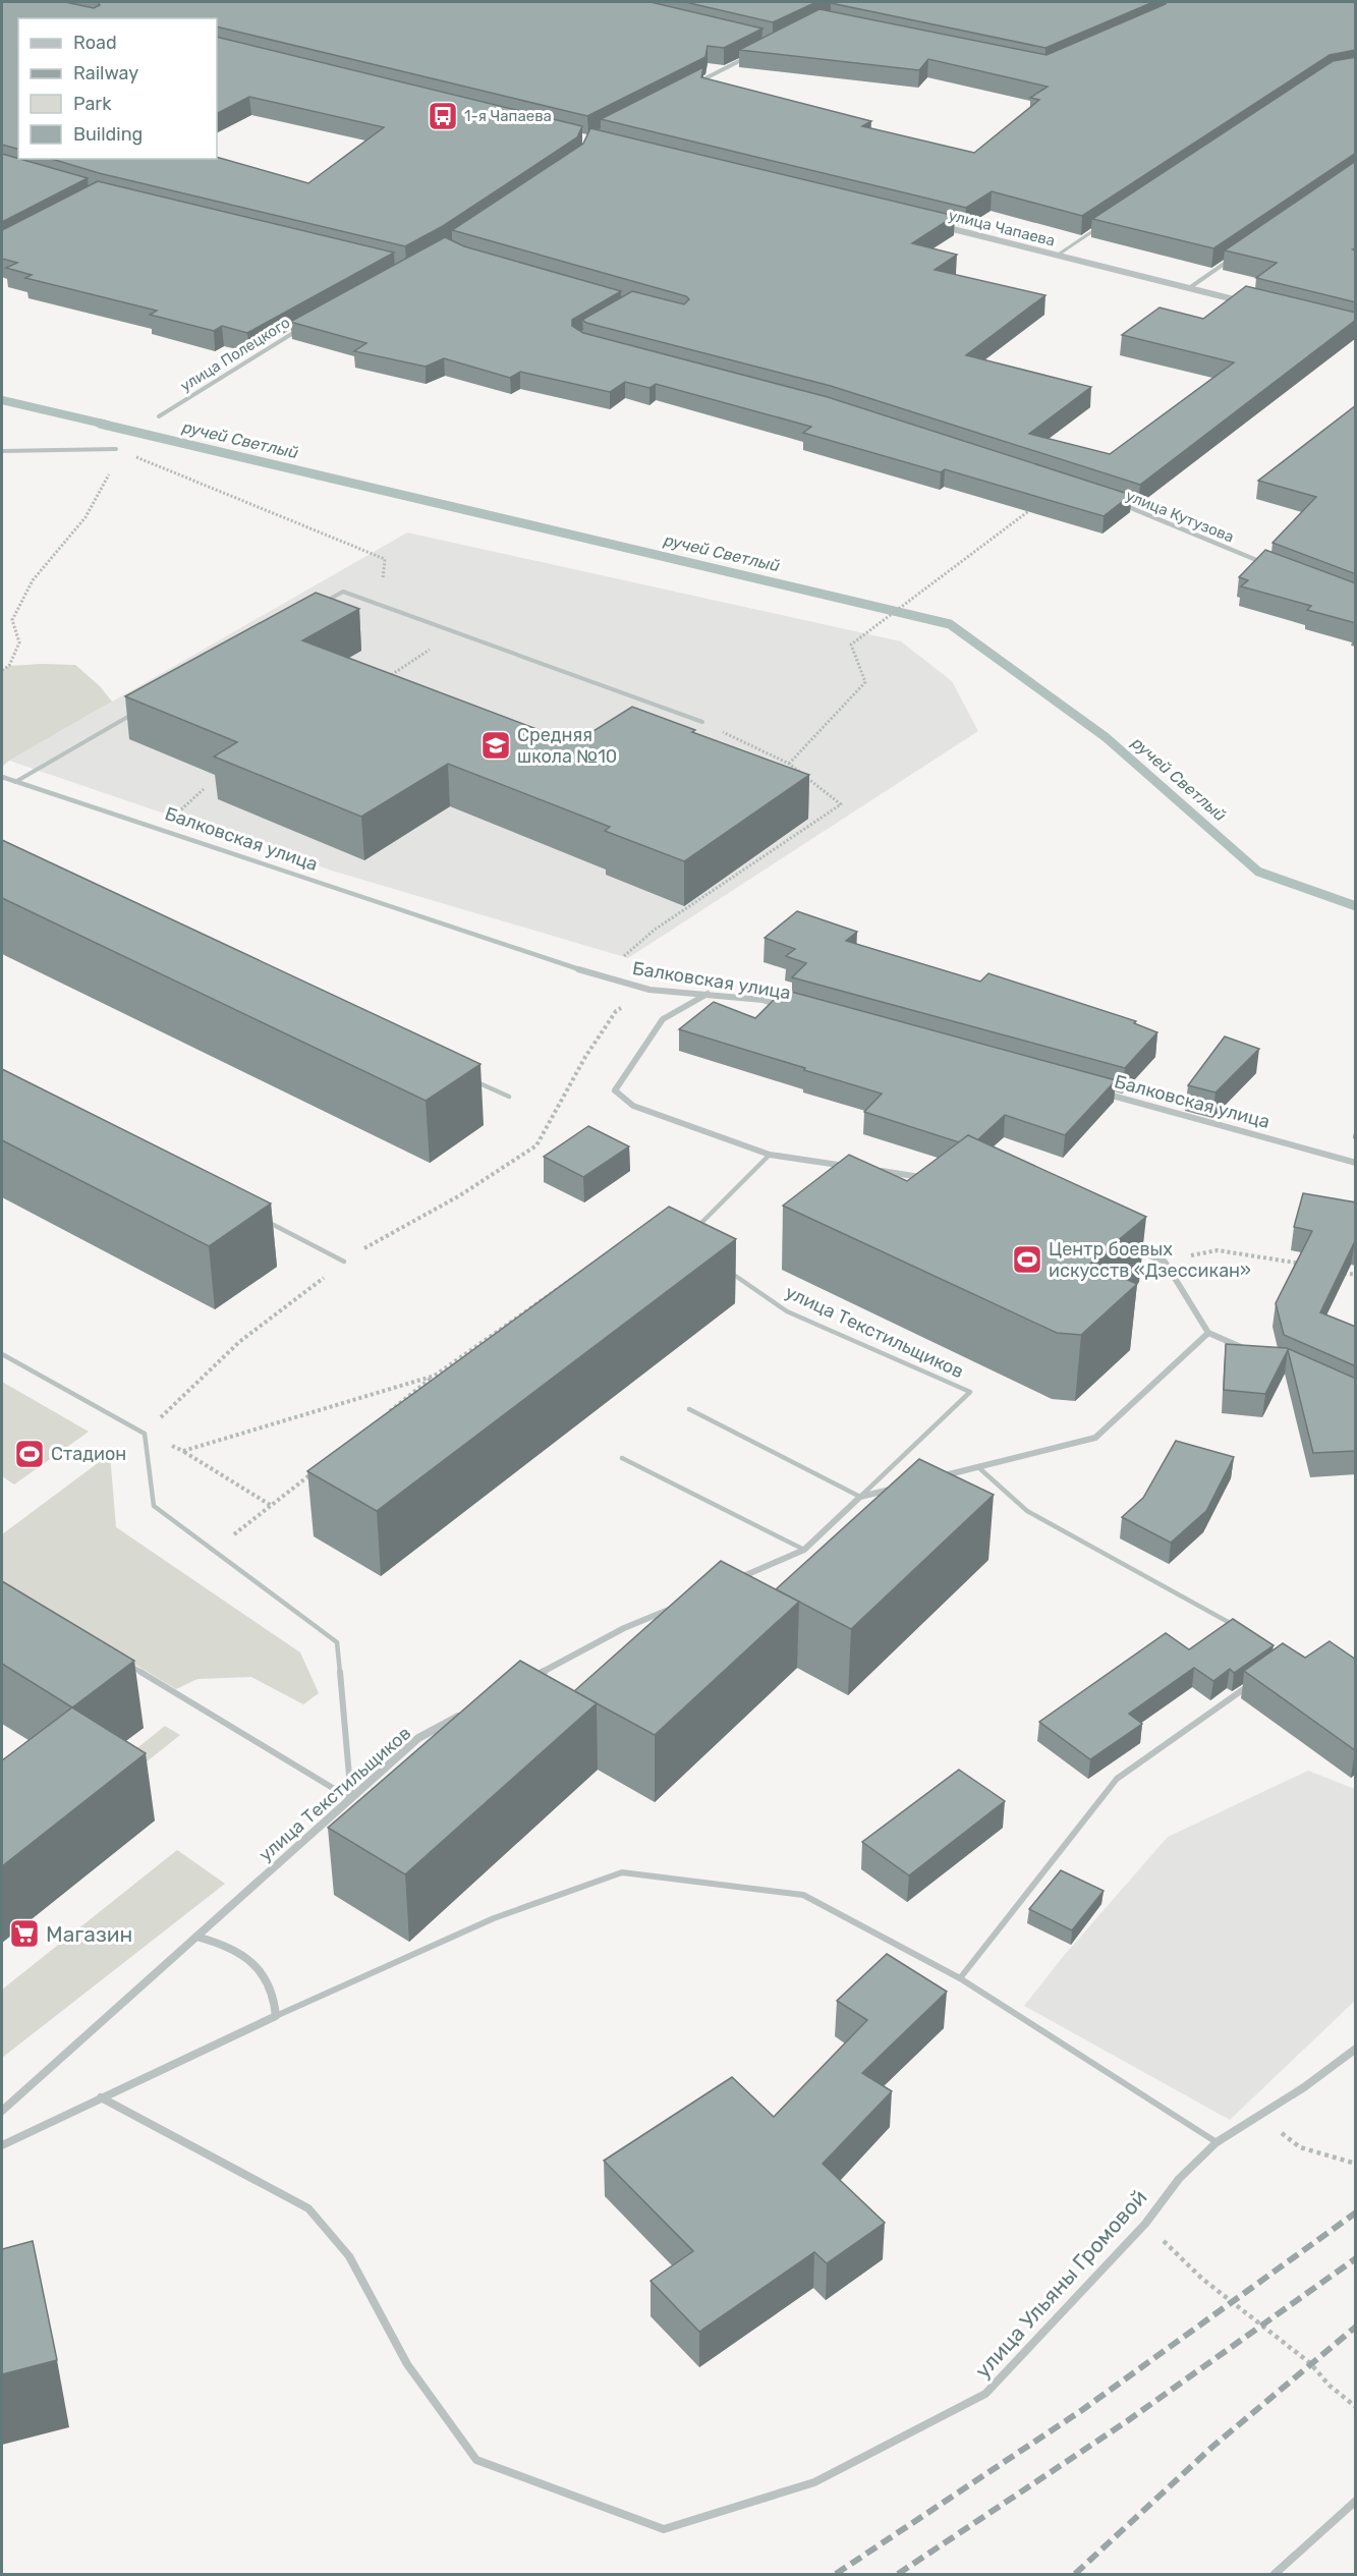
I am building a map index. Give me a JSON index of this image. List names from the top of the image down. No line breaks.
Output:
{"streets":{"street":["улица Чапаева","улица Полецкого","улица Кутузова","Балковская улица","улица Текстильщиков","улица Ульяны Громовой"]},"water":["ручей Светлый"],"places":{"bus stop":["1-я Чапаева"],"school or university":["Средняя школа №10"],"sports":["Центр боевых искусств «Дзессикан»","Стадион"],"supermarket":["Магазин"]},"legend":["Road","Railway","Park","Building"]}
